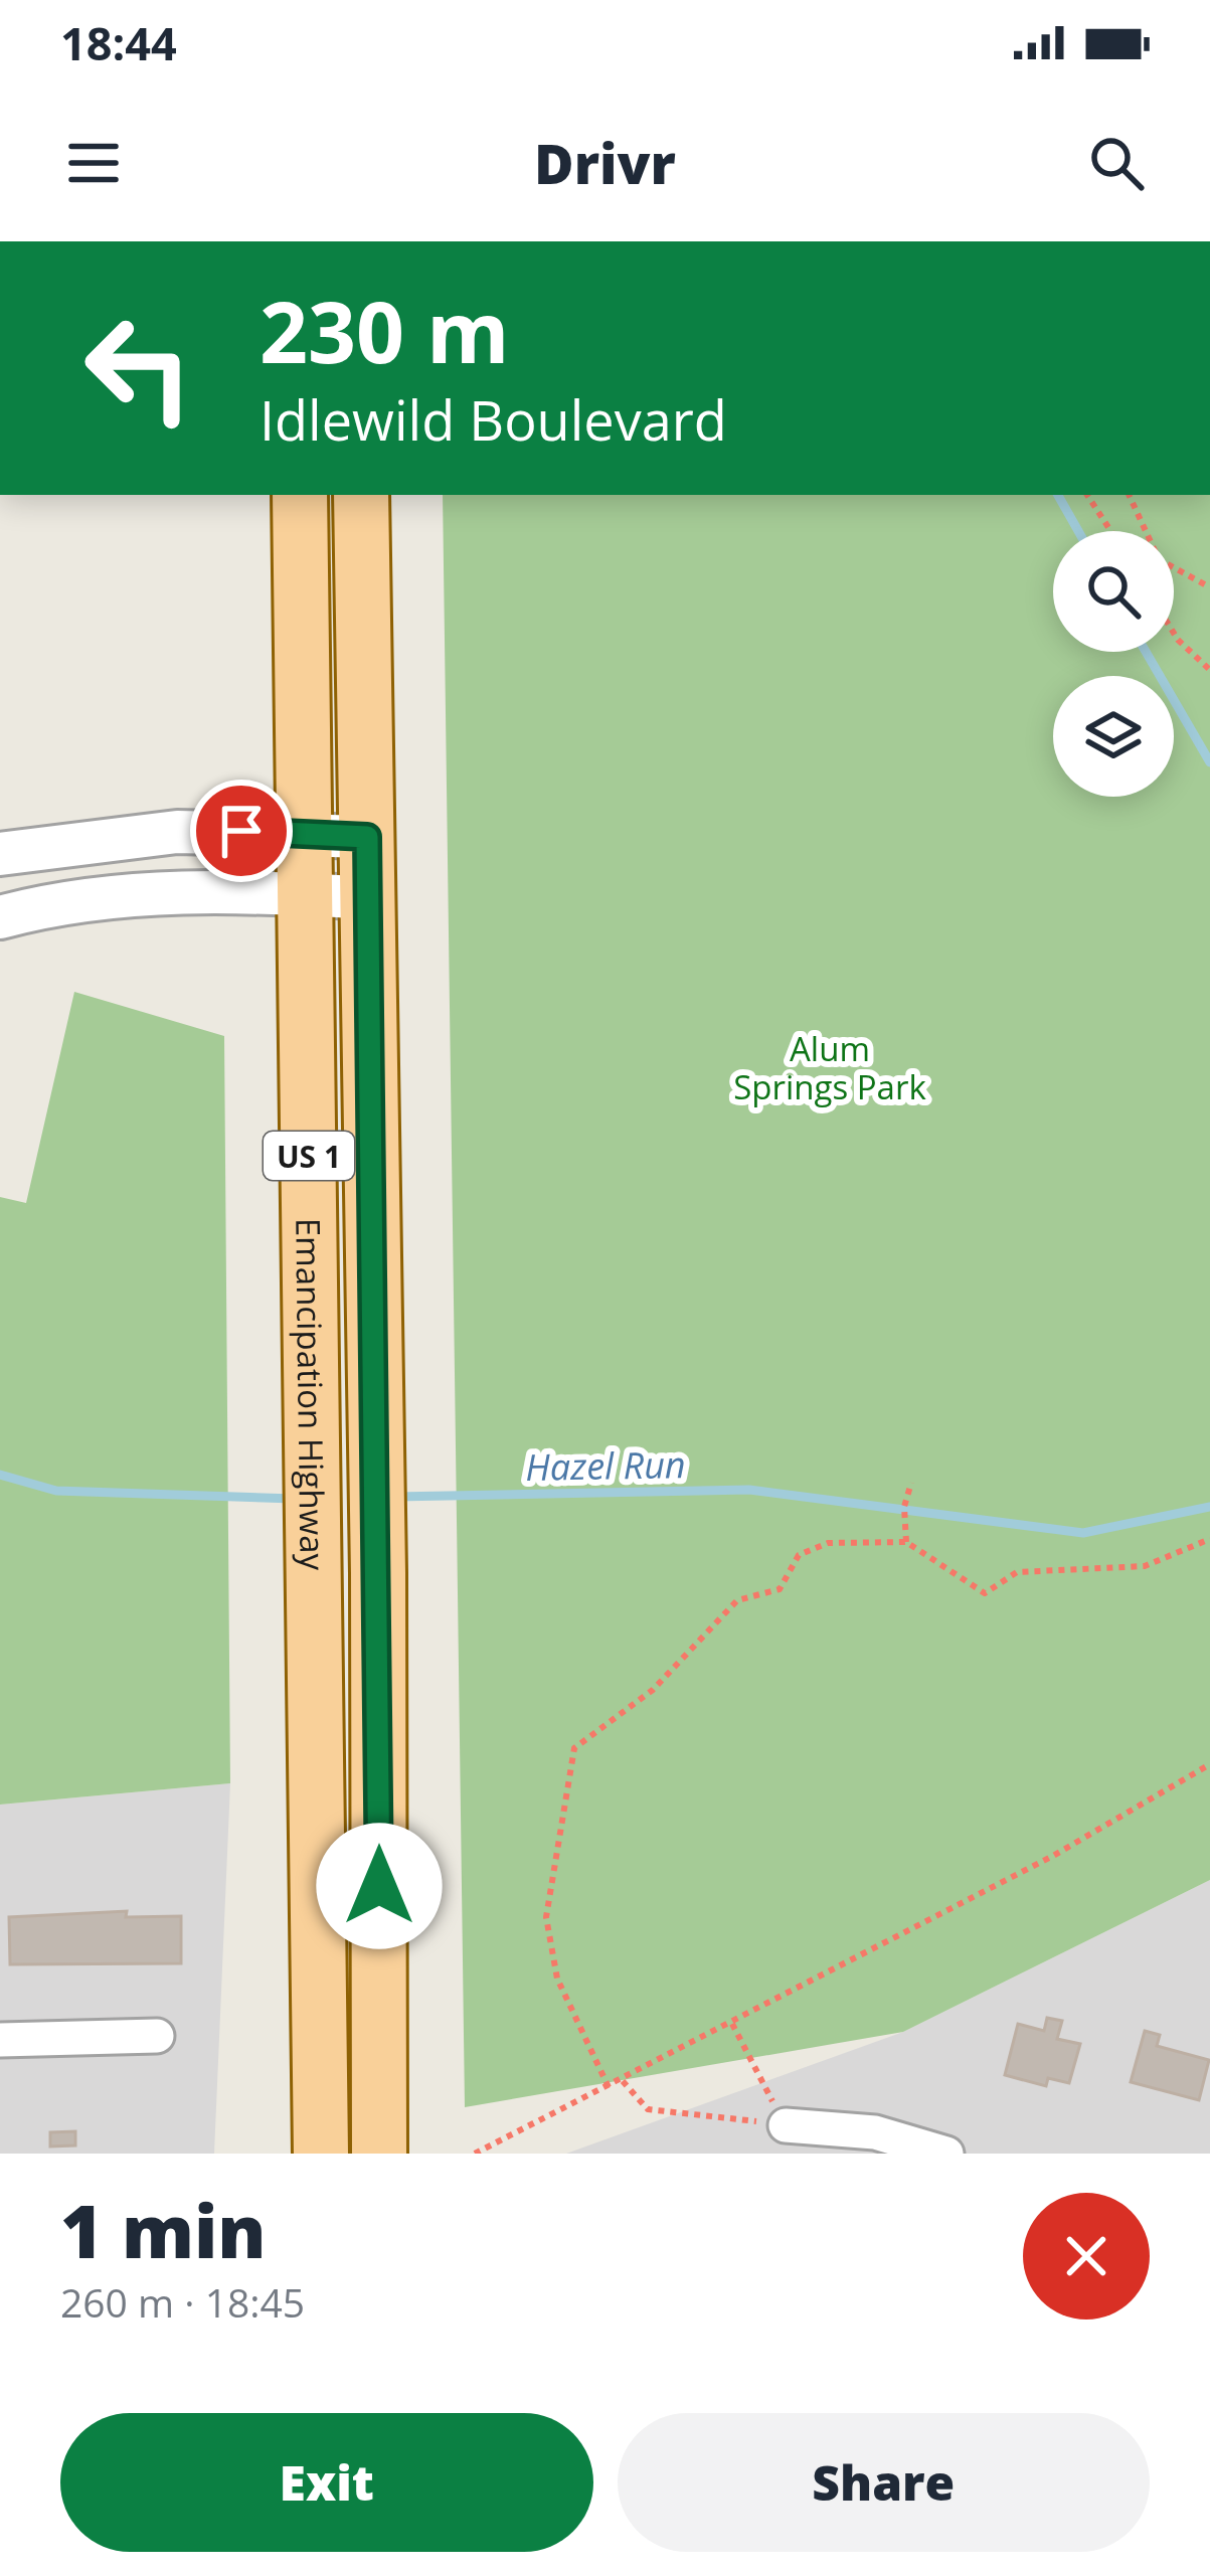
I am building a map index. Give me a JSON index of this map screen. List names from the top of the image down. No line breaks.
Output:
{"streets":{"main road":["US 1","Emancipation Highway"]},"water":["Hazel Run"],"parks":["Alum Springs Park"],"page":{"status":"18:44","header":"Drivr","turn":["230 m","Idlewild Boulevard"],"heading":["1 min","260 m · 18:45"],"buttons":["Exit","Share"]}}
